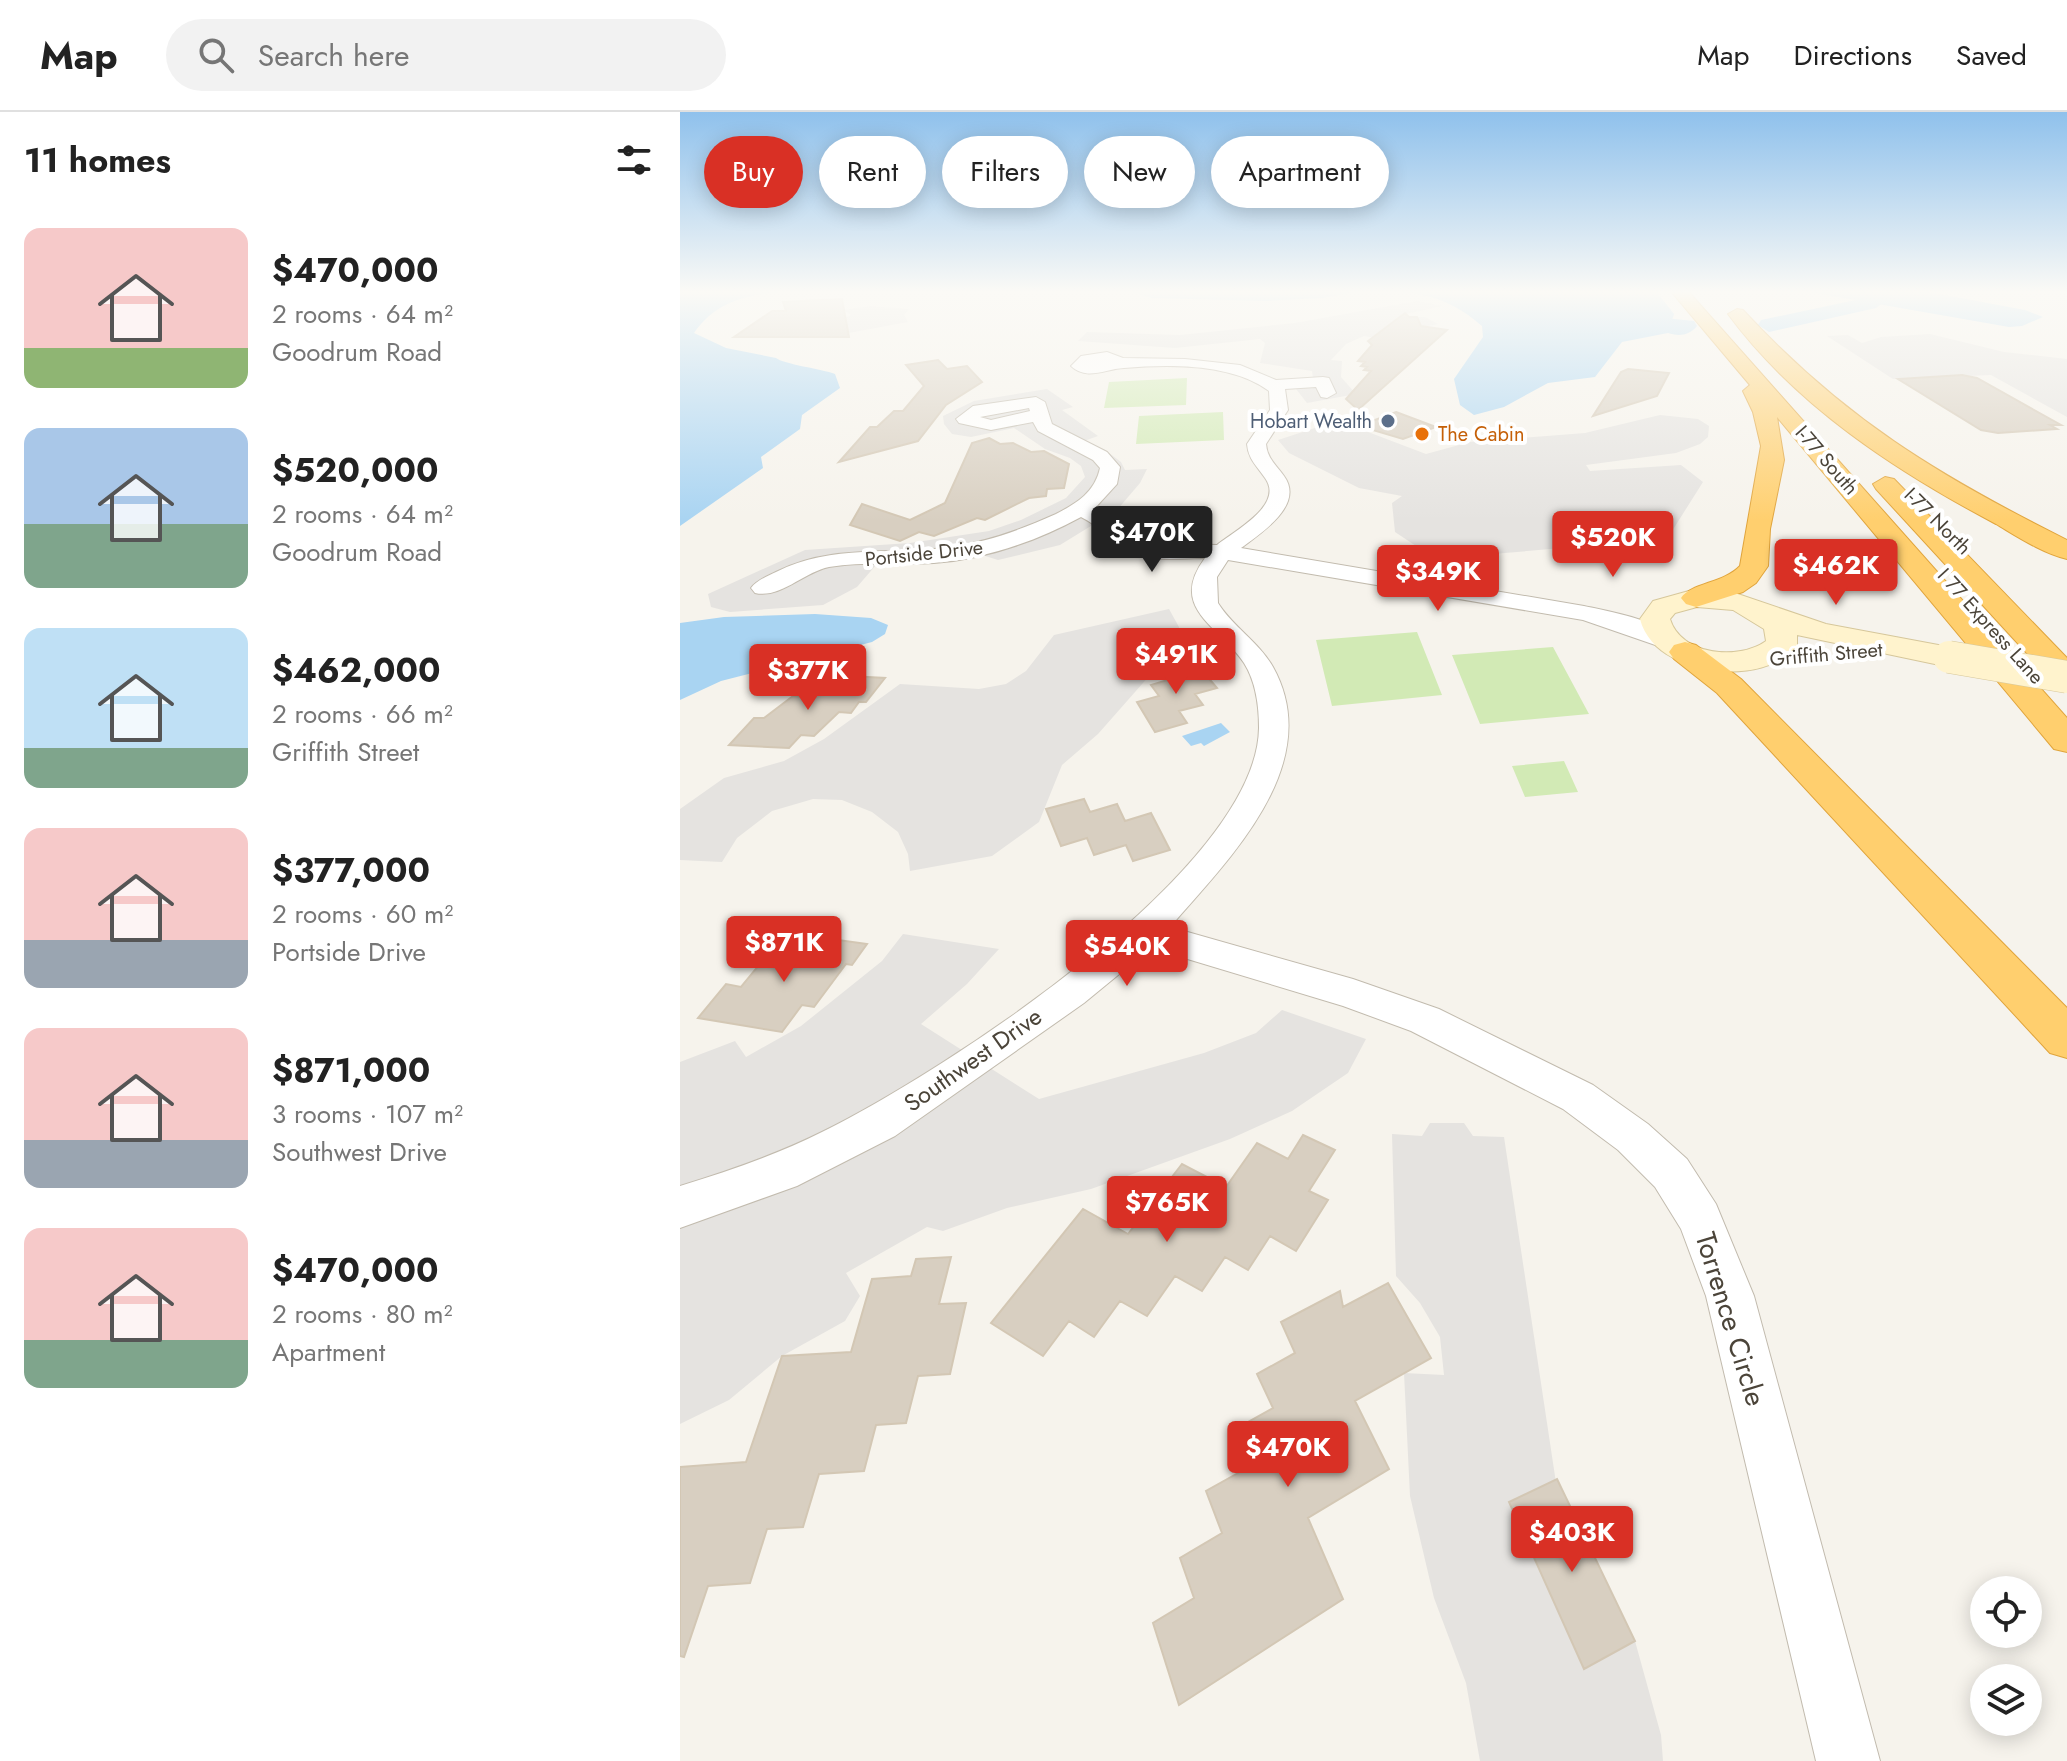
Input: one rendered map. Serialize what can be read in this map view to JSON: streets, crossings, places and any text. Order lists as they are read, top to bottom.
{
  "streets": {
    "highway": ["I-77 South", "I-77 North", "I 77 Express Lane"],
    "main road": ["Griffith Street"],
    "street": ["Portside Drive", "Southwest Drive", "Torrence Circle"]
  },
  "crossings": [
    ["I 77 Express Lane", "Griffith Street"],
    ["Southwest Drive", "Torrence Circle"]
  ],
  "places": ["Hobart Wealth", "The Cabin"],
  "page": {
    "header": "Map",
    "search": "Search here",
    "nav": ["Map", "Directions", "Saved"],
    "heading": "11 homes",
    "chip": [
      "Buy",
      "Rent",
      "Filters",
      "New",
      "Apartment"
    ],
    "list": [
      {
        "name": "$470,000",
        "note": "2 rooms · 64 m² · Goodrum Road"
      },
      {
        "name": "$520,000",
        "note": "2 rooms · 64 m² · Goodrum Road"
      },
      {
        "name": "$462,000",
        "note": "2 rooms · 66 m² · Griffith Street"
      },
      {
        "name": "$377,000",
        "note": "2 rooms · 60 m² · Portside Drive"
      },
      {
        "name": "$871,000",
        "note": "3 rooms · 107 m² · Southwest Drive"
      },
      {
        "name": "$470,000",
        "note": "2 rooms · 80 m² · Apartment"
      }
    ],
    "price": [
      "$470K",
      "$520K",
      "$462K",
      "$349K",
      "$491K",
      "$377K",
      "$871K",
      "$540K",
      "$765K",
      "$470K",
      "$403K"
    ]
  }
}
